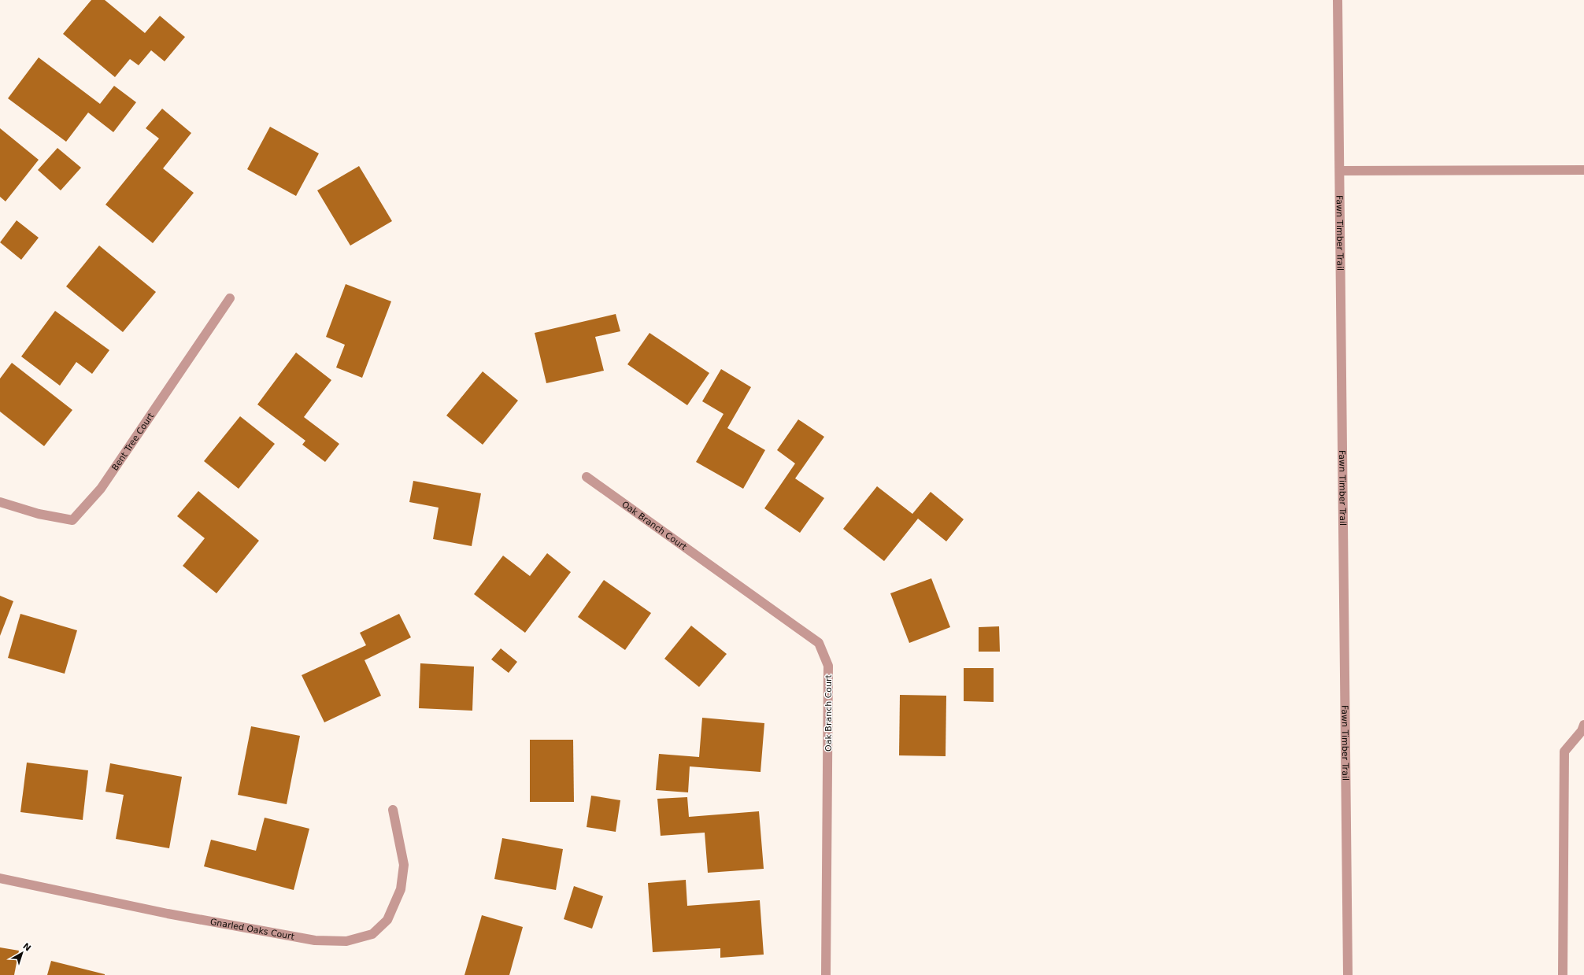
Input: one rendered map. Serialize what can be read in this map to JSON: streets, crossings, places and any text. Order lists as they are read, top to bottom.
{
  "streets": {
    "street": [
      "Fawn Timber Trail",
      "Bent Tree Court",
      "Oak Branch Court",
      "Gnarled Oaks Court"
    ]
  },
  "north": "top right"
}
